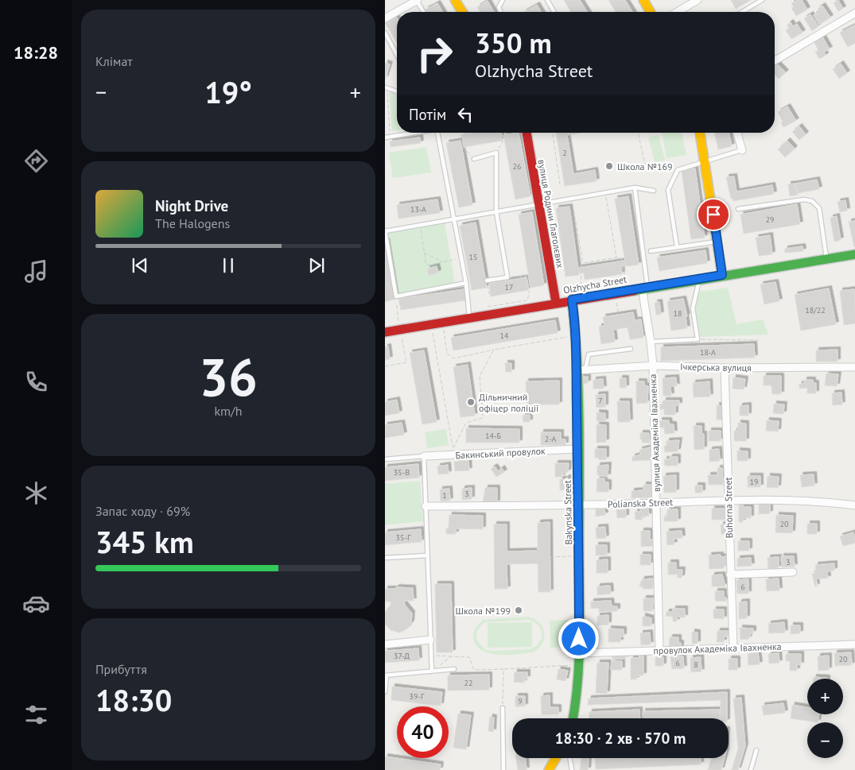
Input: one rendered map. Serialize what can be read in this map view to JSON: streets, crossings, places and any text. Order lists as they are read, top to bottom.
{
  "streets": {
    "street": [
      "вулиця Родини Глаголєвих",
      "Olzhycha Street",
      "Ічкерська вулиця",
      "вулиця Академіка Івахненка",
      "Бакинський провулок",
      "Polianska Street",
      "Buhorna Street",
      "Bakynska Street",
      "провулок Академіка Івахненка"
    ]
  },
  "crossings": [
    ["вулиця Родини Глаголєвих", "Olzhycha Street"],
    ["Olzhycha Street", "вулиця Академіка Івахненка"],
    ["Olzhycha Street", "Bakynska Street"],
    ["Ічкерська вулиця", "вулиця Академіка Івахненка"],
    ["Ічкерська вулиця", "Buhorna Street"],
    ["Ічкерська вулиця", "Bakynska Street"],
    ["вулиця Академіка Івахненка", "Polianska Street"],
    ["вулиця Академіка Івахненка", "провулок Академіка Івахненка"],
    ["Бакинський провулок", "Bakynska Street"],
    ["Polianska Street", "Buhorna Street"],
    ["Polianska Street", "Bakynska Street"],
    ["Buhorna Street", "провулок Академіка Івахненка"],
    ["Bakynska Street", "провулок Академіка Івахненка"]
  ],
  "places": ["Школа №169", "Дільничний офіцер поліції", "Школа №199"],
  "house_numbers": [
    "2",
    "26",
    "13-А",
    "29",
    "15",
    "17",
    "18/22",
    "18",
    "14",
    "18-А",
    "7",
    "14-Б",
    "2-А",
    "35-В",
    "19",
    "3",
    "1",
    "20",
    "35-Г",
    "3",
    "6",
    "37-Д",
    "20",
    "6",
    "8",
    "22",
    "39-Г",
    "9"
  ],
  "page": {
    "tabs": "18:28",
    "tile": [
      "Клімат",
      ["36", "km/h"],
      ["Запас ходу · 69%", "345 km"],
      ["Прибуття", "18:30"]
    ],
    "turn": ["350 m", "Olzhycha Street"],
    "heat": ["−", "19°", "+"],
    "then": "Потім",
    "song": ["Night Drive", "The Halogens"],
    "map_buttons": ["+", "−"],
    "limit": "40",
    "trip": "18:30 · 2 хв · 570 m"
  }
}
